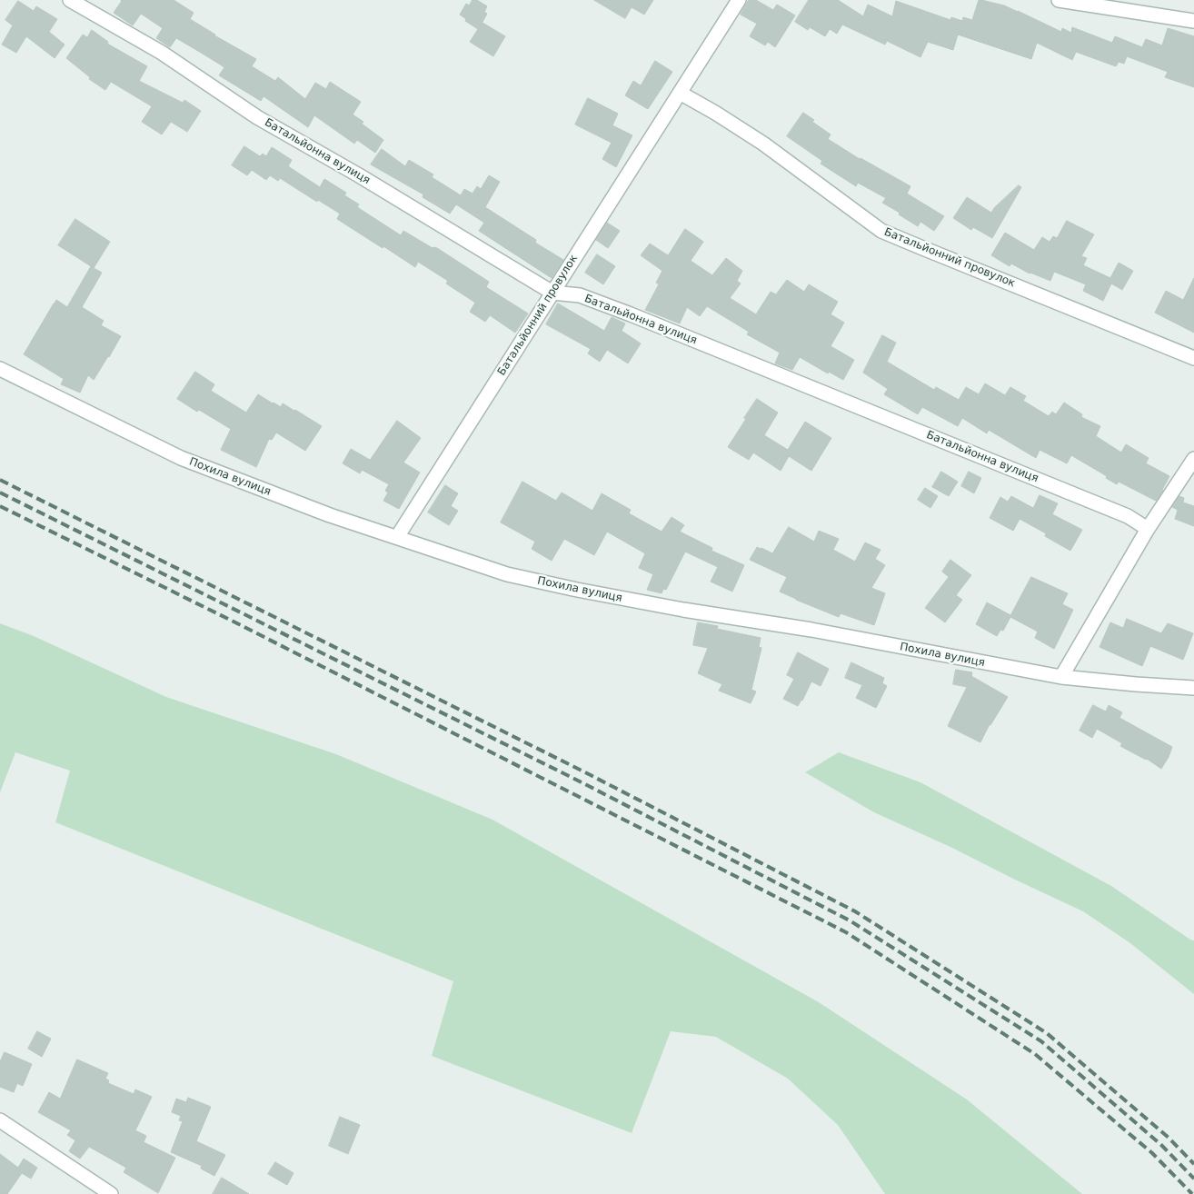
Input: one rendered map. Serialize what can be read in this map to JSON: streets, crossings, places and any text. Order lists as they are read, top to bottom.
{
  "streets": {
    "street": ["Батальйонна вулиця", "Батальйонний провулок", "Похила вулиця"]
  },
  "crossings": [
    ["Батальйонна вулиця", "Батальйонний провулок"],
    ["Батальйонний провулок", "Похила вулиця"]
  ]
}
